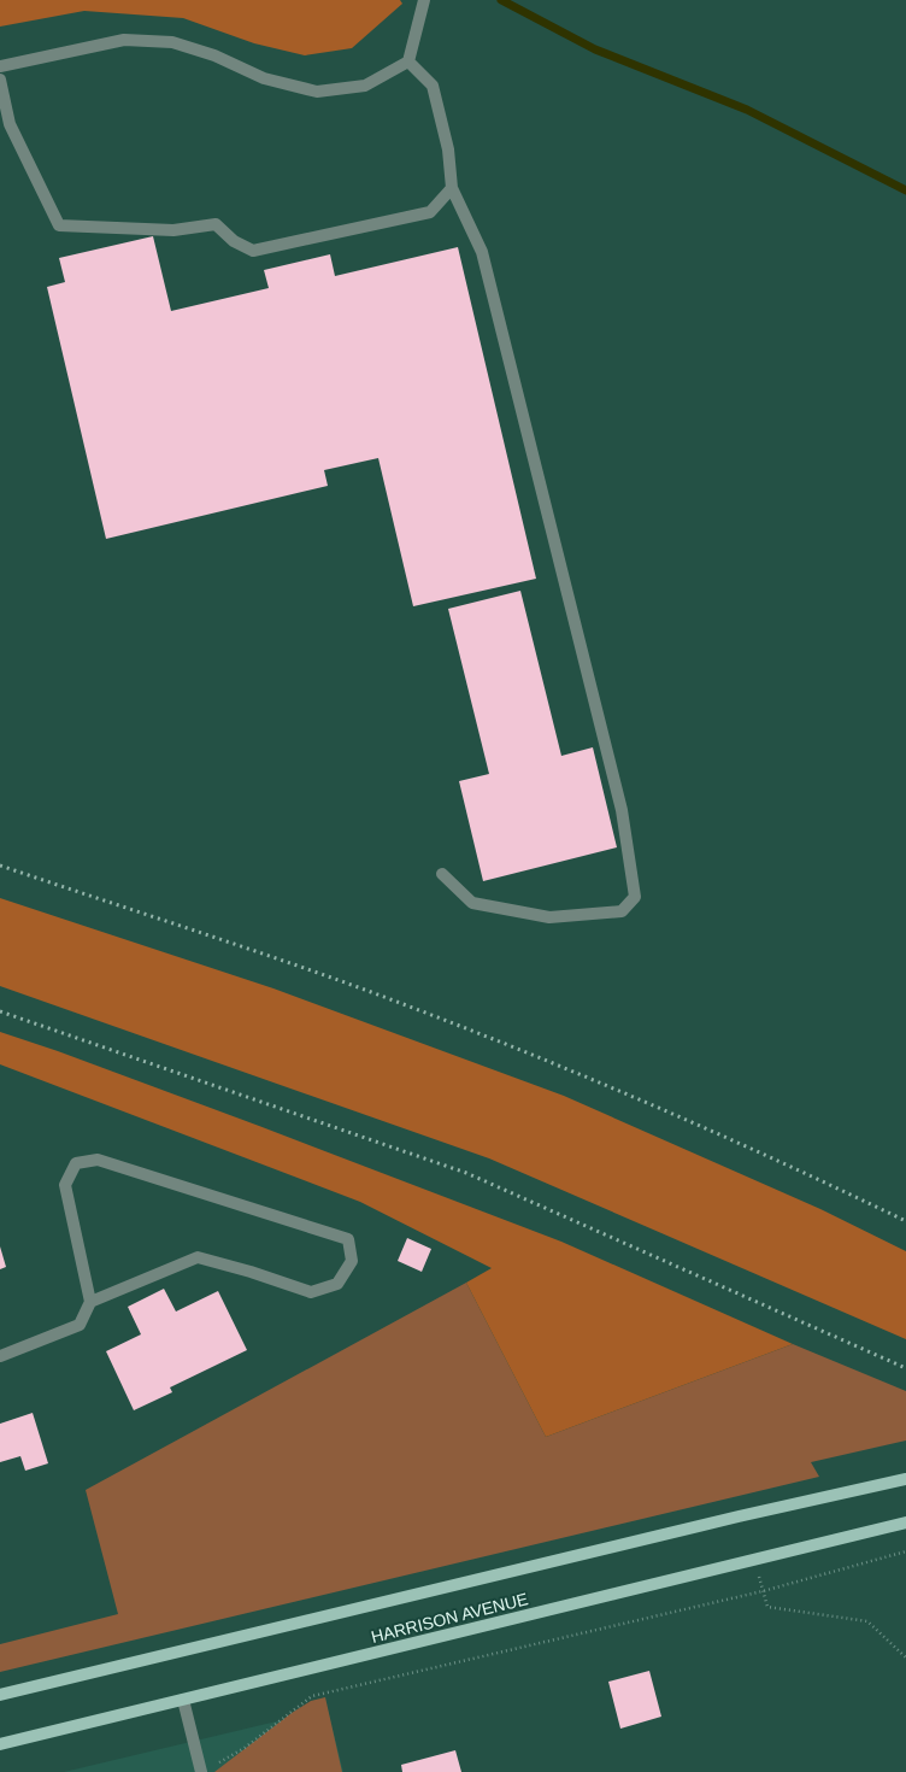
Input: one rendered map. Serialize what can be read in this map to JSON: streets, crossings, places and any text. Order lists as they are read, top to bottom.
{
  "streets": {
    "main road": ["HARRISON AVENUE"]
  }
}
